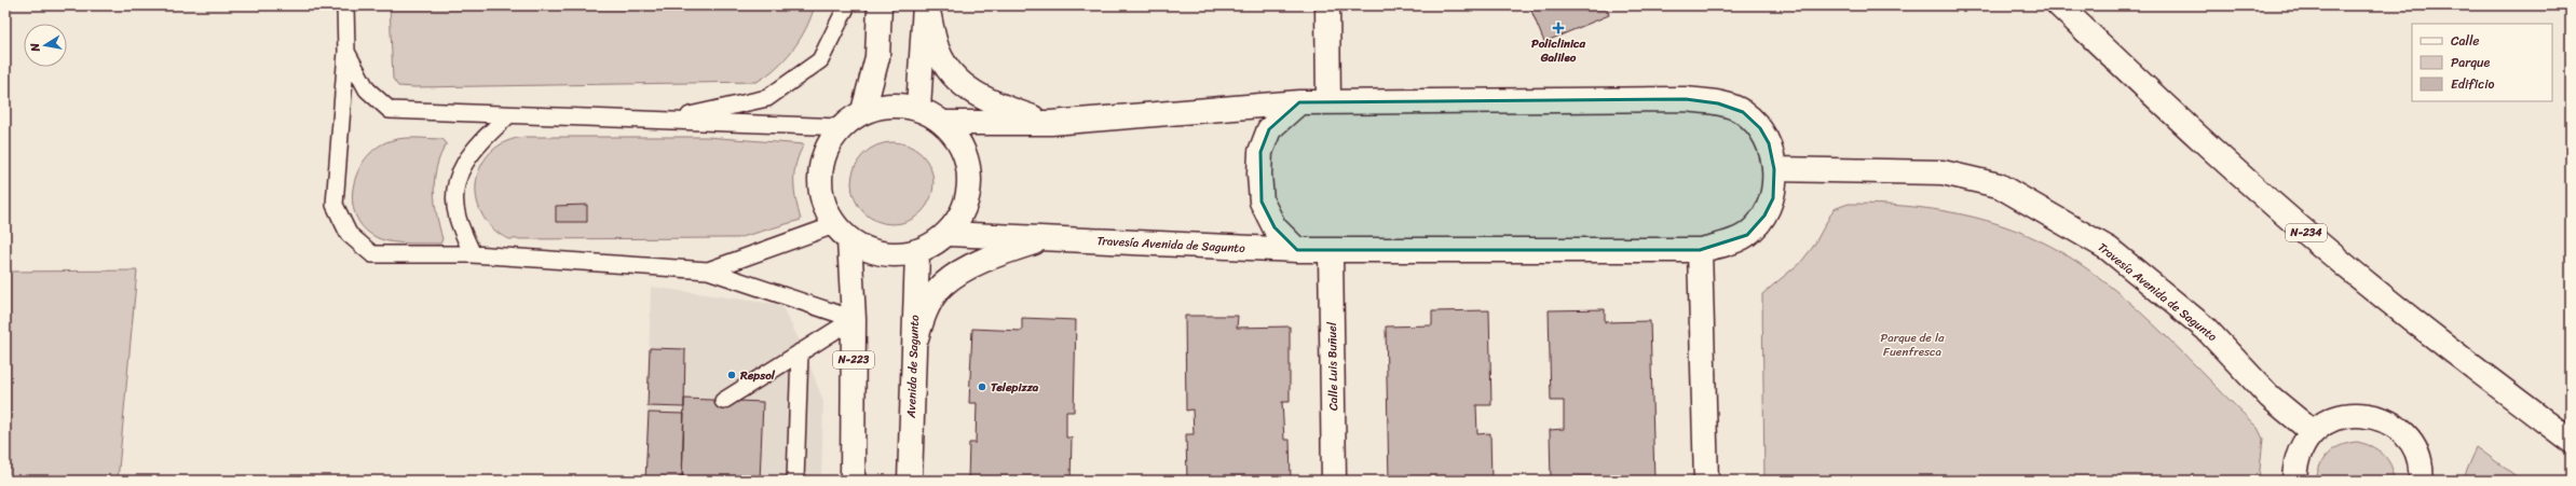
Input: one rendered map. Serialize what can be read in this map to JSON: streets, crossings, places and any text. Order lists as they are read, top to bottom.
{
  "streets": {
    "main road": [
      "N-234",
      "Travesía Avenida de Sagunto",
      "N-223",
      "Avenida de Sagunto",
      "Calle Luis Buñuel"
    ]
  },
  "crossings": [
    ["Travesía Avenida de Sagunto", "N-223"],
    ["Travesía Avenida de Sagunto", "Avenida de Sagunto"],
    ["Travesía Avenida de Sagunto", "Calle Luis Buñuel"],
    ["N-223", "Avenida de Sagunto"]
  ],
  "parks": ["Parque de la Fuenfresca"],
  "places": {
    "health": ["Policlinica Galileo"],
    "other": ["Repsol", "Telepizza"]
  },
  "legend": ["Calle", "Parque", "Edificio"],
  "north": "left"
}
